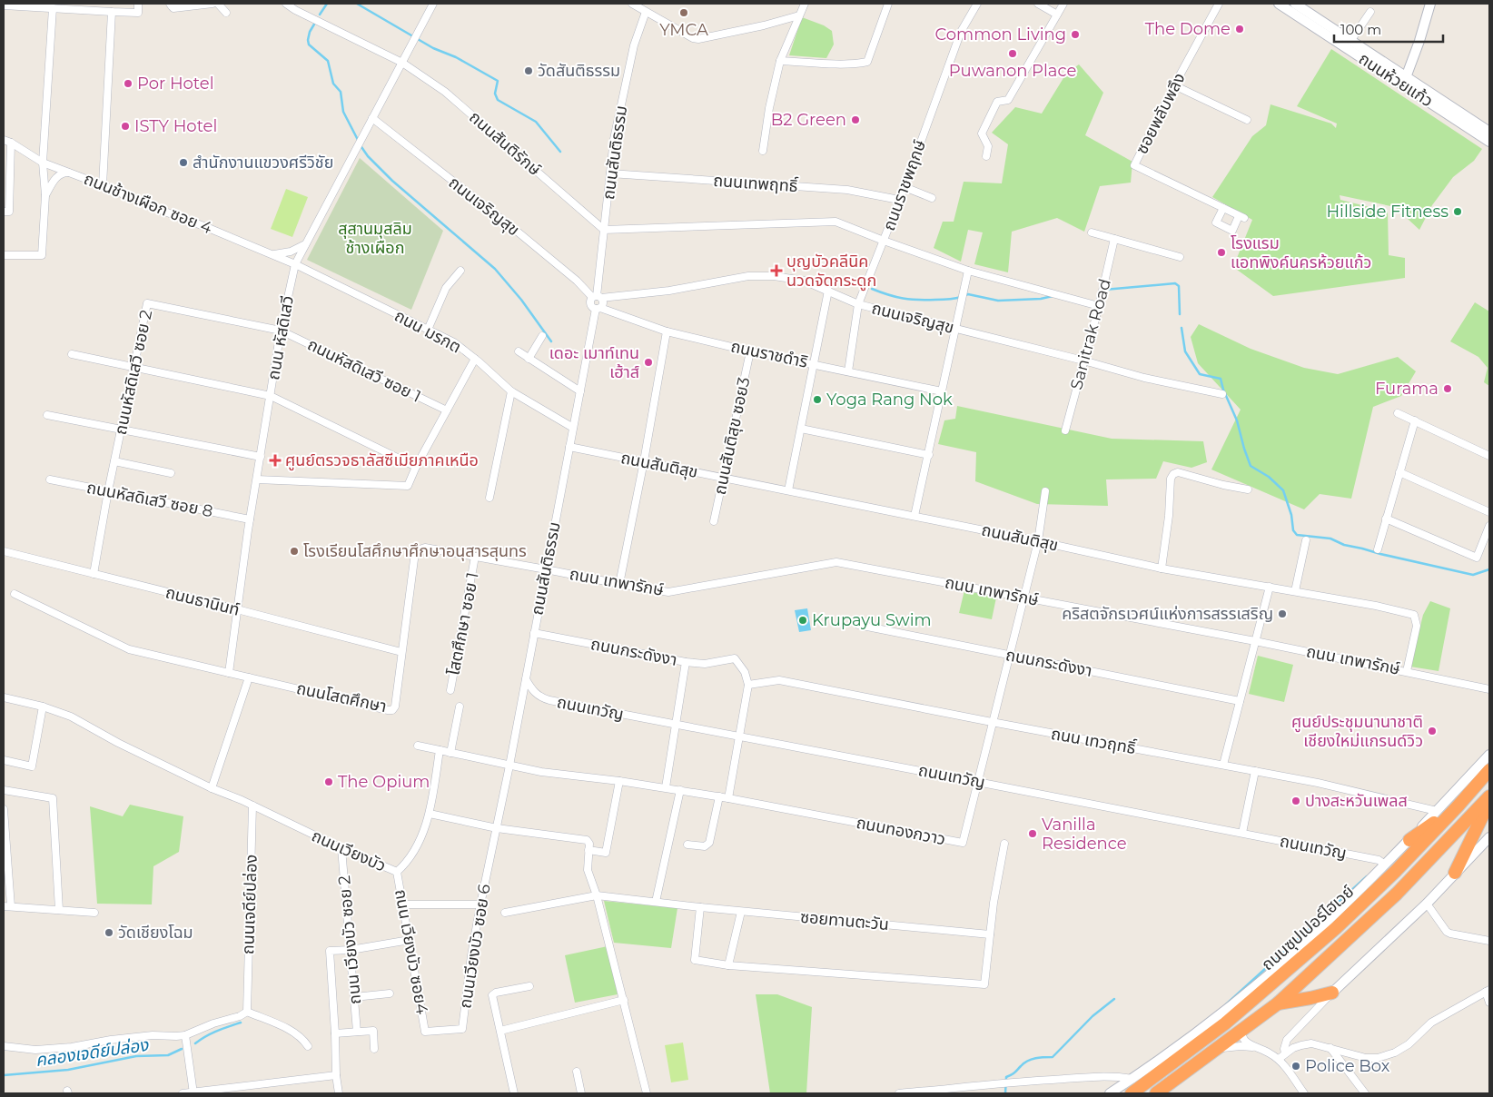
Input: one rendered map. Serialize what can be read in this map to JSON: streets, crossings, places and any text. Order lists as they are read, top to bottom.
{
  "streets": {
    "highway": ["ถนนซุปเปอร์ไฮเวย์"],
    "main road": ["ถนนห้วยแก้ว"],
    "street": [
      "ซอยพลับพลึง",
      "ถนนสันติรักษ์",
      "ถนนสันติธรรม",
      "ถนนเทพฤทธิ์",
      "ถนนราชพฤกษ์",
      "ถนนช้างเผือก ซอย 4",
      "ถนนเจริญสุข",
      "ถนน มรกต",
      "Sanitrak Road",
      "ถนน หัสดิเสวี",
      "ถนนราชดำริ",
      "ถนนหัสดิเสวี ซอย 1",
      "ถนนหัสดิเสวี ซอย 2",
      "ถนนสันติสุข ซอย3",
      "ถนนสันติสุข",
      "ถนนหัสดิเสวี ซอย 8",
      "ถนน เทพารักษ์",
      "ถนนธานินท์",
      "โสตศึกษา ซอย 1",
      "ถนนกระดังงา",
      "ถนนโสตศึกษา",
      "ถนนเทวัญ",
      "ถนน เทวฤทธิ์",
      "ถนนทองกวาว",
      "ถนนเวียงบัว",
      "ถนนเจดีย์ปล่อง",
      "ซอยทานตะวัน",
      "ถนน เวียงบัว ซอย 2",
      "ถนนเวียงบัว ซอย 6",
      "ถนน เวียงบัว ซอย4"
    ]
  },
  "crossings": [
    ["ถนนสันติรักษ์", "ถนนสันติธรรม"],
    ["ถนนสันติรักษ์", "ถนน หัสดิเสวี"],
    ["ถนนสันติธรรม", "ถนนเทพฤทธิ์"],
    ["ถนนสันติธรรม", "ถนนเจริญสุข"],
    ["ถนนสันติธรรม", "ถนน มรกต"],
    ["ถนนสันติธรรม", "ถนนราชดำริ"],
    ["ถนนสันติธรรม", "ถนนสันติสุข"],
    ["ถนนสันติธรรม", "ถนน เทพารักษ์"],
    ["ถนนสันติธรรม", "ถนนกระดังงา"],
    ["ถนนสันติธรรม", "ถนนโสตศึกษา"],
    ["ถนนสันติธรรม", "ถนนเทวัญ"],
    ["ถนนสันติธรรม", "ถนนทองกวาว"],
    ["ถนนสันติธรรม", "ถนนเวียงบัว ซอย 6"],
    ["ถนนเทพฤทธิ์", "ถนนราชพฤกษ์"],
    ["ถนนราชพฤกษ์", "ถนนเจริญสุข"],
    ["ถนนราชพฤกษ์", "ถนนราชดำริ"],
    ["ถนนช้างเผือก ซอย 4", "ถนน มรกต"],
    ["ถนนช้างเผือก ซอย 4", "ถนน หัสดิเสวี"],
    ["ถนนเจริญสุข", "Sanitrak Road"],
    ["ถนนเจริญสุข", "ถนน หัสดิเสวี"],
    ["ถนน มรกต", "ถนน หัสดิเสวี"],
    ["ถนน หัสดิเสวี", "ถนนหัสดิเสวี ซอย 1"],
    ["ถนน หัสดิเสวี", "ถนนหัสดิเสวี ซอย 2"],
    ["ถนน หัสดิเสวี", "ถนนหัสดิเสวี ซอย 8"],
    ["ถนน หัสดิเสวี", "ถนนธานินท์"],
    ["ถนน หัสดิเสวี", "ถนนโสตศึกษา"],
    ["ถนนราชดำริ", "ถนนสันติสุข ซอย3"],
    ["ถนนหัสดิเสวี ซอย 1", "ถนนหัสดิเสวี ซอย 2"],
    ["ถนนหัสดิเสวี ซอย 2", "ถนนหัสดิเสวี ซอย 8"],
    ["ถนนหัสดิเสวี ซอย 2", "ถนนธานินท์"],
    ["ถนนสันติสุข ซอย3", "ถนนสันติสุข"],
    ["ถนนสันติสุข", "ถนน เทพารักษ์"],
    ["ถนนสันติสุข", "ถนนทองกวาว"],
    ["ถนน เทพารักษ์", "ถนนโสตศึกษา"],
    ["ถนน เทพารักษ์", "ถนนทองกวาว"],
    ["ถนนธานินท์", "ถนนโสตศึกษา"],
    ["โสตศึกษา ซอย 1", "ถนนโสตศึกษา"],
    ["ถนนกระดังงา", "ถนน เทวฤทธิ์"],
    ["ถนนกระดังงา", "ถนนทองกวาว"],
    ["ถนนเทวัญ", "ถนนทองกวาว"],
    ["ถนน เทวฤทธิ์", "ถนนทองกวาว"],
    ["ถนนทองกวาว", "ถนนเวียงบัว"],
    ["ถนนเวียงบัว", "ถนนเจดีย์ปล่อง"],
    ["ถนนเวียงบัว", "ถนน เวียงบัว ซอย 2"],
    ["ถนนเวียงบัว", "ถนน เวียงบัว ซอย4"],
    ["ถนนเวียงบัว ซอย 6", "ถนน เวียงบัว ซอย4"]
  ],
  "water": ["คลองเจดีย์ปล่อง"],
  "parks": ["สุสานมุสลิม ช้างเผือก"],
  "places": {
    "other": [
      "YMCA",
      "The Dome",
      "Common Living",
      "Puwanon Place",
      "วัดสันติธรรม",
      "Por Hotel",
      "B2 Green",
      "ISTY Hotel",
      "สำนักงานแขวงศรีวิชัย",
      "Hillside Fitness",
      "โรงแรม แอทพิงค์นครห้วยแก้ว",
      "เดอะ เมาท์เทน เฮ้าส์",
      "Furama",
      "Yoga Rang Nok",
      "โรงเรียนโสศึกษาศึกษาอนุสารสุนทร",
      "คริสตจักรเวศน์แห่งการสรรเสริญ",
      "Krupayu Swim",
      "ศูนย์ประชุมนานาชาติ เชียงใหม่แกรนด์วิว",
      "The Opium",
      "ปางสะหวันเพลส",
      "Vanilla Residence",
      "วัดเชียงโฉม",
      "Police Box"
    ],
    "health": ["บุญบัวคลีนิค นวดจัดกระดูก", "ศูนย์ตรวจธาลัสซีเมียภาคเหนือ"]
  },
  "scale_bar": "100 m"
}
